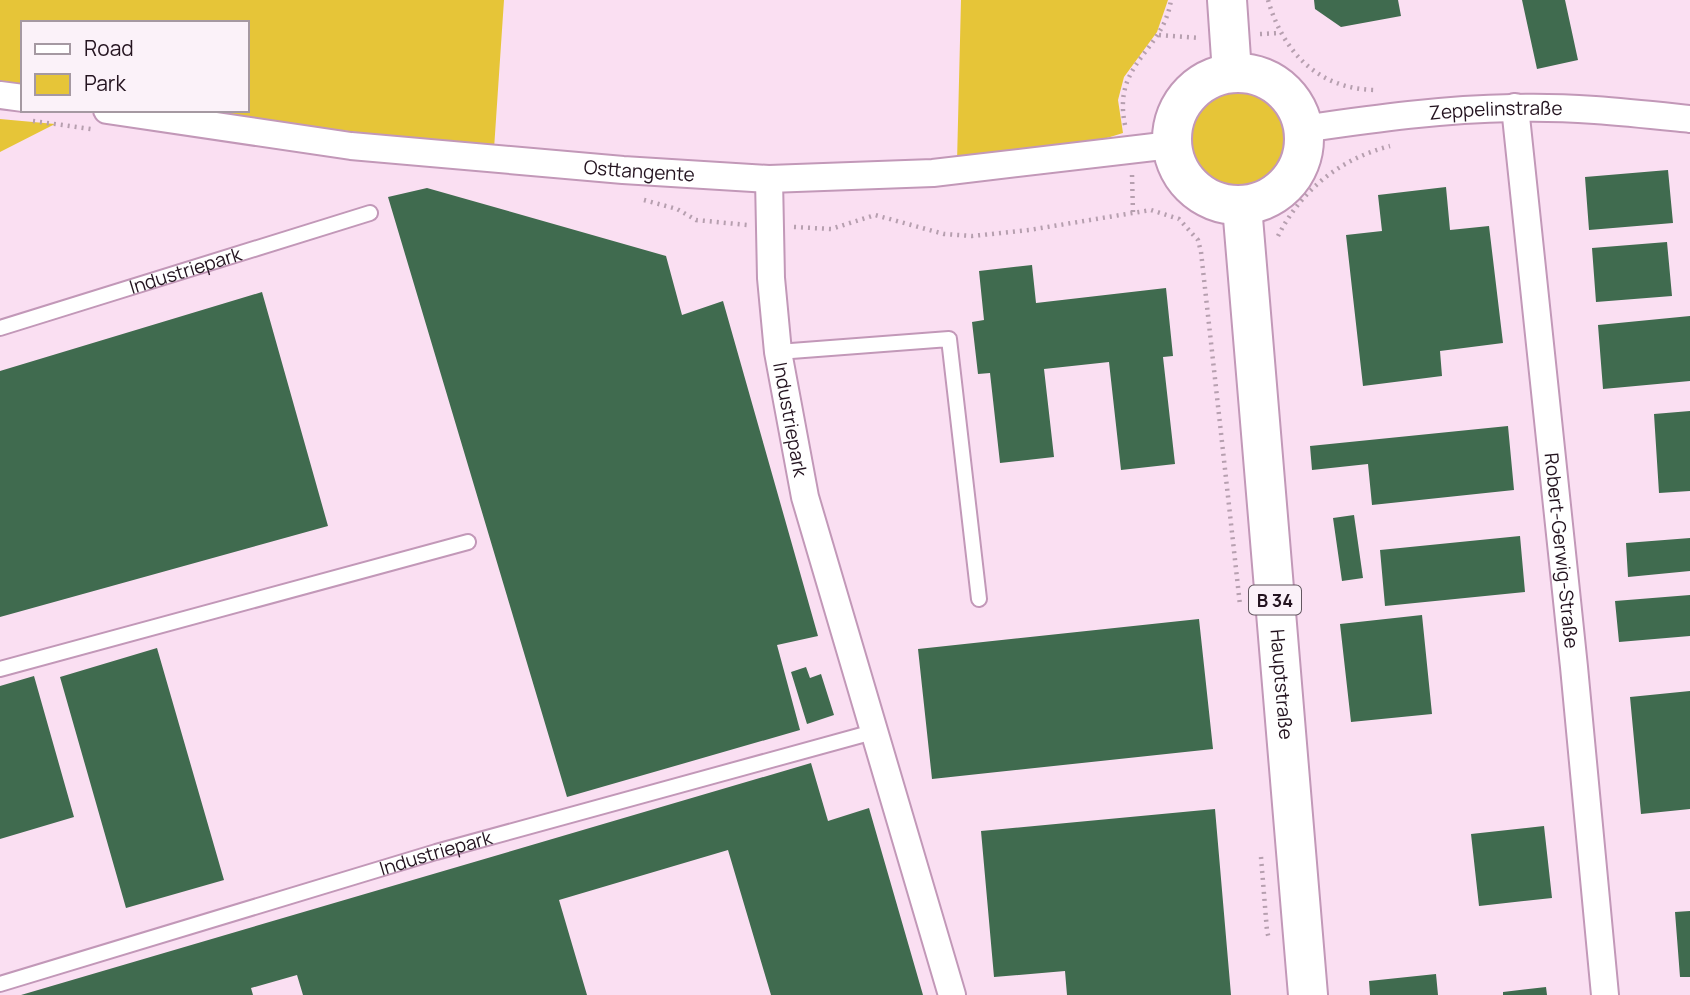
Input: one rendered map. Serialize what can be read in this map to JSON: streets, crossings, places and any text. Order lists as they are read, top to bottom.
{
  "streets": {
    "main road": ["B 34", "Hauptstraße"],
    "street": [
      "Zeppelinstraße",
      "Osttangente",
      "Industriepark",
      "Robert-Gerwig-Straße"
    ]
  },
  "crossings": [
    ["Zeppelinstraße", "Osttangente"],
    ["Zeppelinstraße", "Robert-Gerwig-Straße"],
    ["Zeppelinstraße", "Hauptstraße"],
    ["Osttangente", "Industriepark"],
    ["Osttangente", "Hauptstraße"]
  ],
  "legend": ["Road", "Park"]
}
